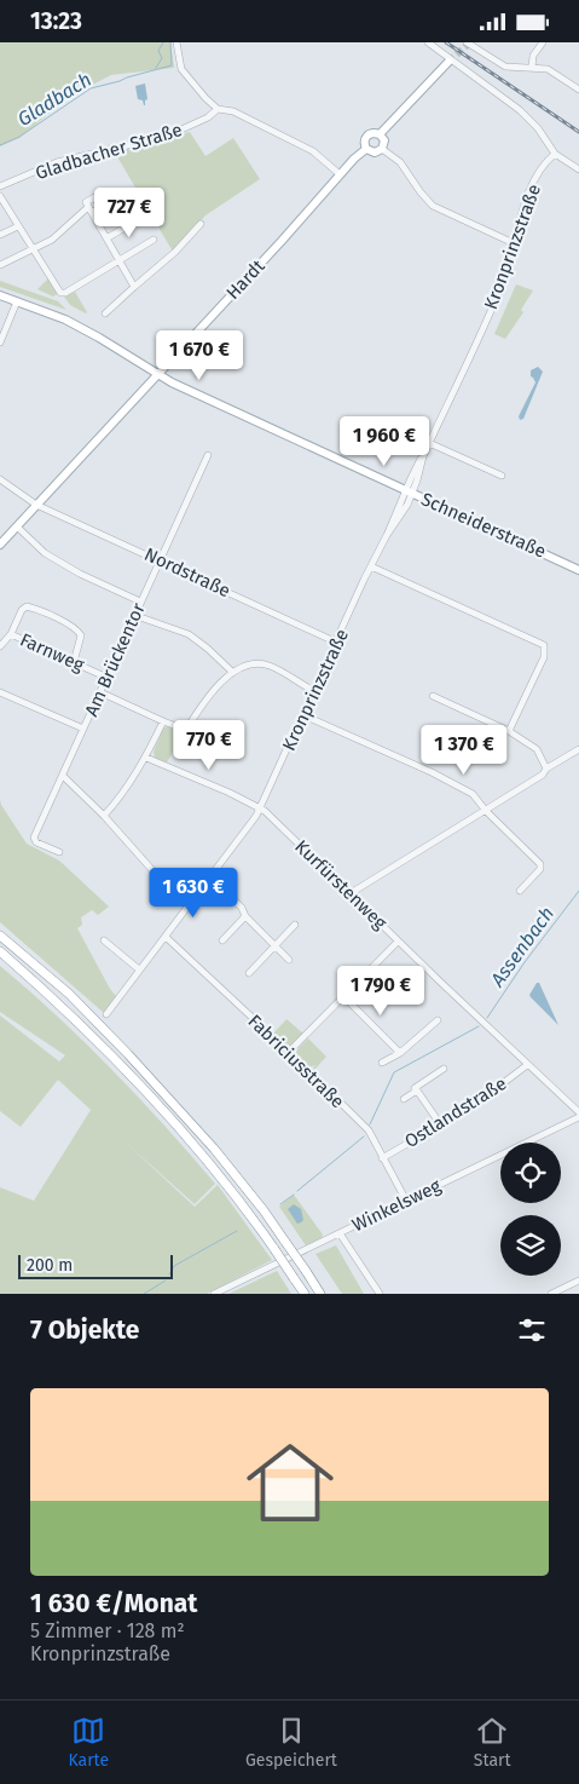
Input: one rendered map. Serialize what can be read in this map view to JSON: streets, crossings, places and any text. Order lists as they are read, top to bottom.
{
  "streets": {
    "main road": ["Hardt", "Schneiderstraße"],
    "street": [
      "Gladbacher Straße",
      "Kronprinzstraße",
      "Nordstraße",
      "Farnweg",
      "Am Brückentor",
      "Kurfürstenweg",
      "Fabriciusstraße",
      "Ostlandstraße",
      "Winkelsweg"
    ]
  },
  "crossings": [
    ["Kronprinzstraße", "Schneiderstraße"],
    ["Kronprinzstraße", "Nordstraße"],
    ["Kronprinzstraße", "Kurfürstenweg"],
    ["Kronprinzstraße", "Fabriciusstraße"],
    ["Hardt", "Schneiderstraße"],
    ["Hardt", "Nordstraße"],
    ["Nordstraße", "Am Brückentor"],
    ["Farnweg", "Am Brückentor"],
    ["Kurfürstenweg", "Ostlandstraße"],
    ["Fabriciusstraße", "Ostlandstraße"],
    ["Fabriciusstraße", "Winkelsweg"]
  ],
  "water": ["Gladbach", "Assenbach"],
  "scale_bar": "200 m",
  "page": {
    "status": "13:23",
    "price": [
      "727 €",
      "1 670 €",
      "1 960 €",
      "770 €",
      "1 370 €",
      "1 630 €",
      "1 790 €"
    ],
    "scale": "200 m",
    "heading": "7 Objekte",
    "list": [
      {
        "name": "1 630 €/Monat",
        "note": "5 Zimmer · 128 m² · Kronprinzstraße"
      }
    ],
    "tabs": ["Karte", "Gespeichert", "Start"]
  }
}
